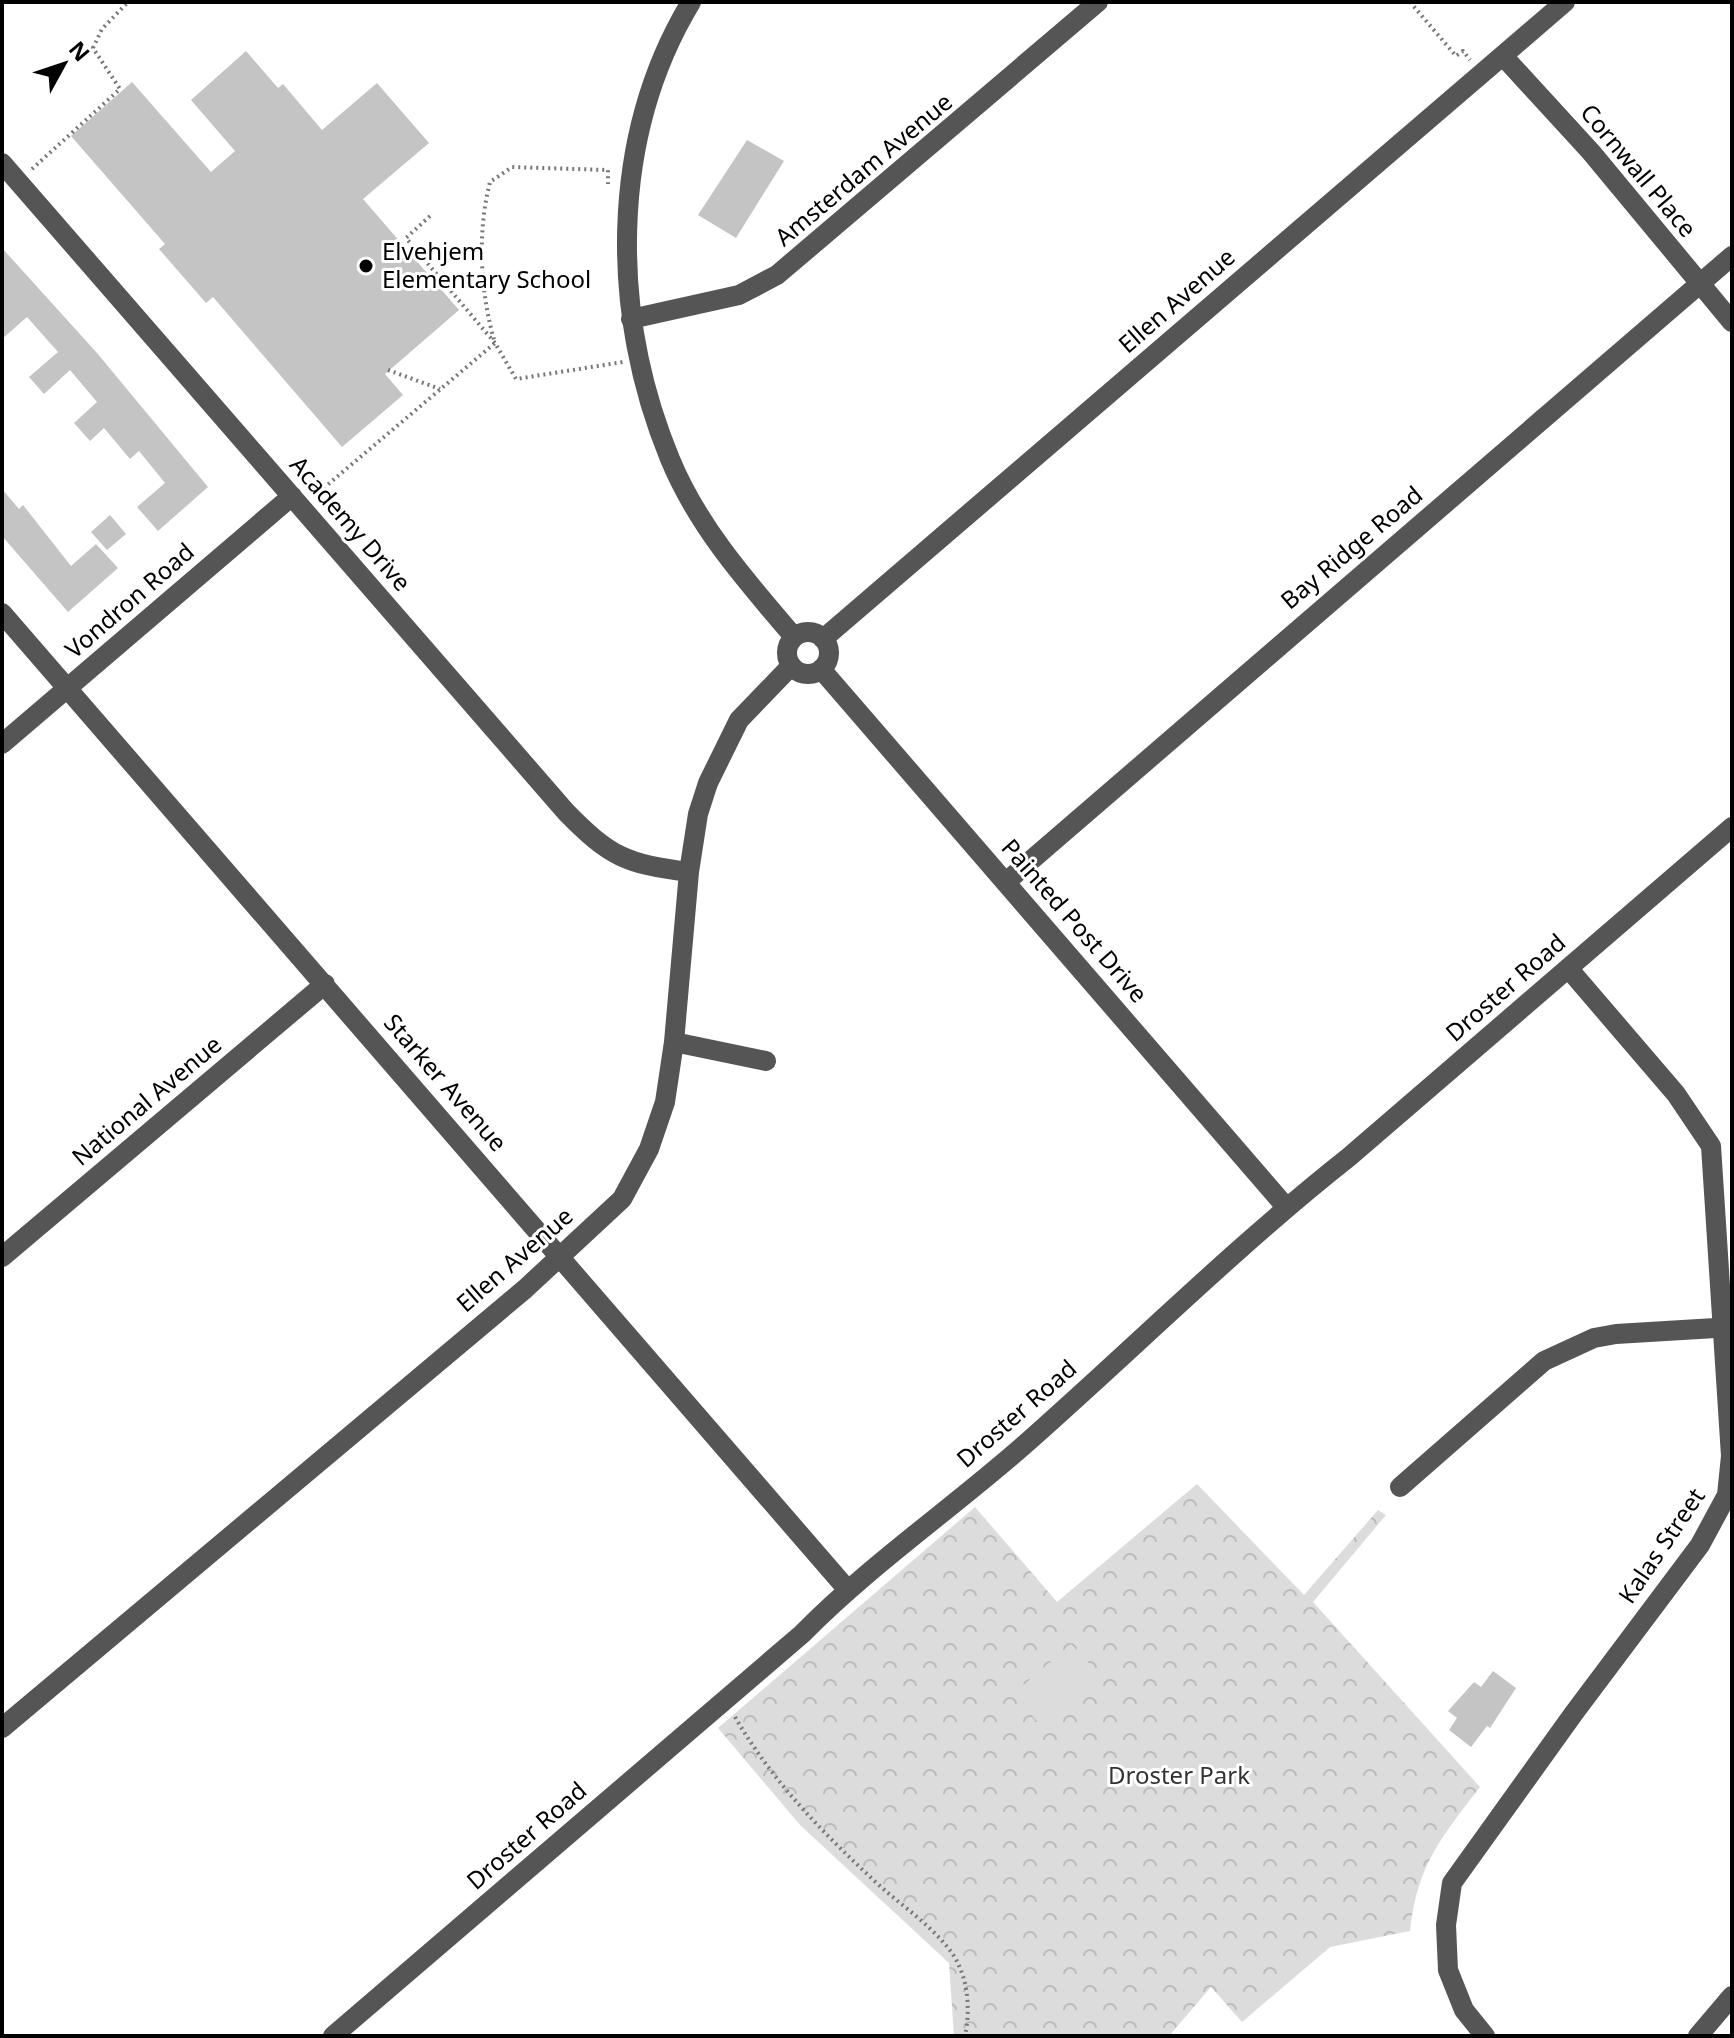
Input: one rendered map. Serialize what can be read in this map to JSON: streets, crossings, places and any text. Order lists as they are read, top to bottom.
{
  "streets": {
    "street": [
      "Amsterdam Avenue",
      "Cornwall Place",
      "Ellen Avenue",
      "Academy Drive",
      "Bay Ridge Road",
      "Vondron Road",
      "Painted Post Drive",
      "Droster Road",
      "Starker Avenue",
      "National Avenue",
      "Kalas Street"
    ]
  },
  "crossings": [
    ["Cornwall Place", "Ellen Avenue"],
    ["Cornwall Place", "Bay Ridge Road"],
    ["Ellen Avenue", "Academy Drive"],
    ["Ellen Avenue", "Painted Post Drive"],
    ["Ellen Avenue", "Starker Avenue"],
    ["Academy Drive", "Vondron Road"],
    ["Bay Ridge Road", "Painted Post Drive"],
    ["Vondron Road", "Starker Avenue"],
    ["Painted Post Drive", "Droster Road"],
    ["Droster Road", "Starker Avenue"],
    ["Droster Road", "Kalas Street"],
    ["Starker Avenue", "National Avenue"]
  ],
  "parks": ["Droster Park"],
  "places": ["Elvehjem Elementary School"],
  "north": "top right"
}
